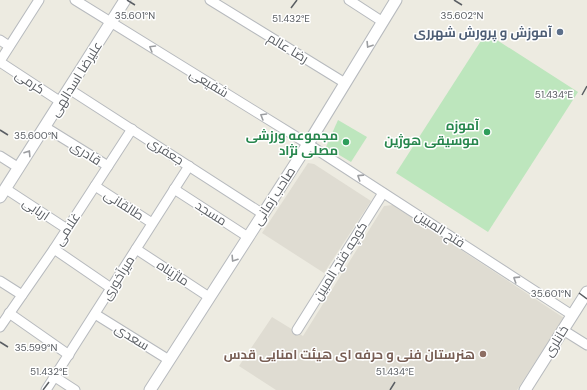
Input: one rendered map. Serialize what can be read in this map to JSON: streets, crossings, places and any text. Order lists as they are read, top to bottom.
{
  "streets": {
    "street": [
      "رضا عالم",
      "علیرضا اسدالهی",
      "کرمی",
      "شفیعی",
      "جعفری",
      "قادری",
      "صاحب زمانی",
      "طالقانی",
      "اربابی",
      "مسجد",
      "غلامی",
      "فتح المبین",
      "کوچه فتح المبین",
      "ماژپناه",
      "میرآخوری",
      "سعدی",
      "خانلری"
    ]
  },
  "crossings": [
    ["رضا عالم", "صاحب زمانی"],
    ["علیرضا اسدالهی", "کرمی"],
    ["علیرضا اسدالهی", "شفیعی"],
    ["علیرضا اسدالهی", "جعفری"],
    ["علیرضا اسدالهی", "قادری"],
    ["علیرضا اسدالهی", "اربابی"],
    ["شفیعی", "صاحب زمانی"],
    ["شفیعی", "فتح المبین"],
    ["جعفری", "صاحب زمانی"],
    ["جعفری", "غلامی"],
    ["جعفری", "میرآخوری"],
    ["قادری", "غلامی"],
    ["صاحب زمانی", "مسجد"],
    ["صاحب زمانی", "فتح المبین"],
    ["صاحب زمانی", "ماژپناه"],
    ["صاحب زمانی", "سعدی"],
    ["طالقانی", "غلامی"],
    ["طالقانی", "میرآخوری"],
    ["اربابی", "غلامی"],
    ["مسجد", "میرآخوری"],
    ["فتح المبین", "کوچه فتح المبین"],
    ["فتح المبین", "خانلری"],
    ["ماژپناه", "میرآخوری"],
    ["میرآخوری", "سعدی"]
  ],
  "one_way": ["شفیعی", "فتح المبین"],
  "places": [
    "آموزش و پرورش شهرری",
    "آموزه موسیقی هوژین",
    "مجموعه ورزشی مصلی نژاد",
    "هنرستان فنی و حرفه ای هیئت امنایی قدس"
  ],
  "coordinates": [
    "35.601°N",
    "35.602°N",
    "51.432°E",
    "51.434°E",
    "35.600°N",
    "35.599°N"
  ]
}
